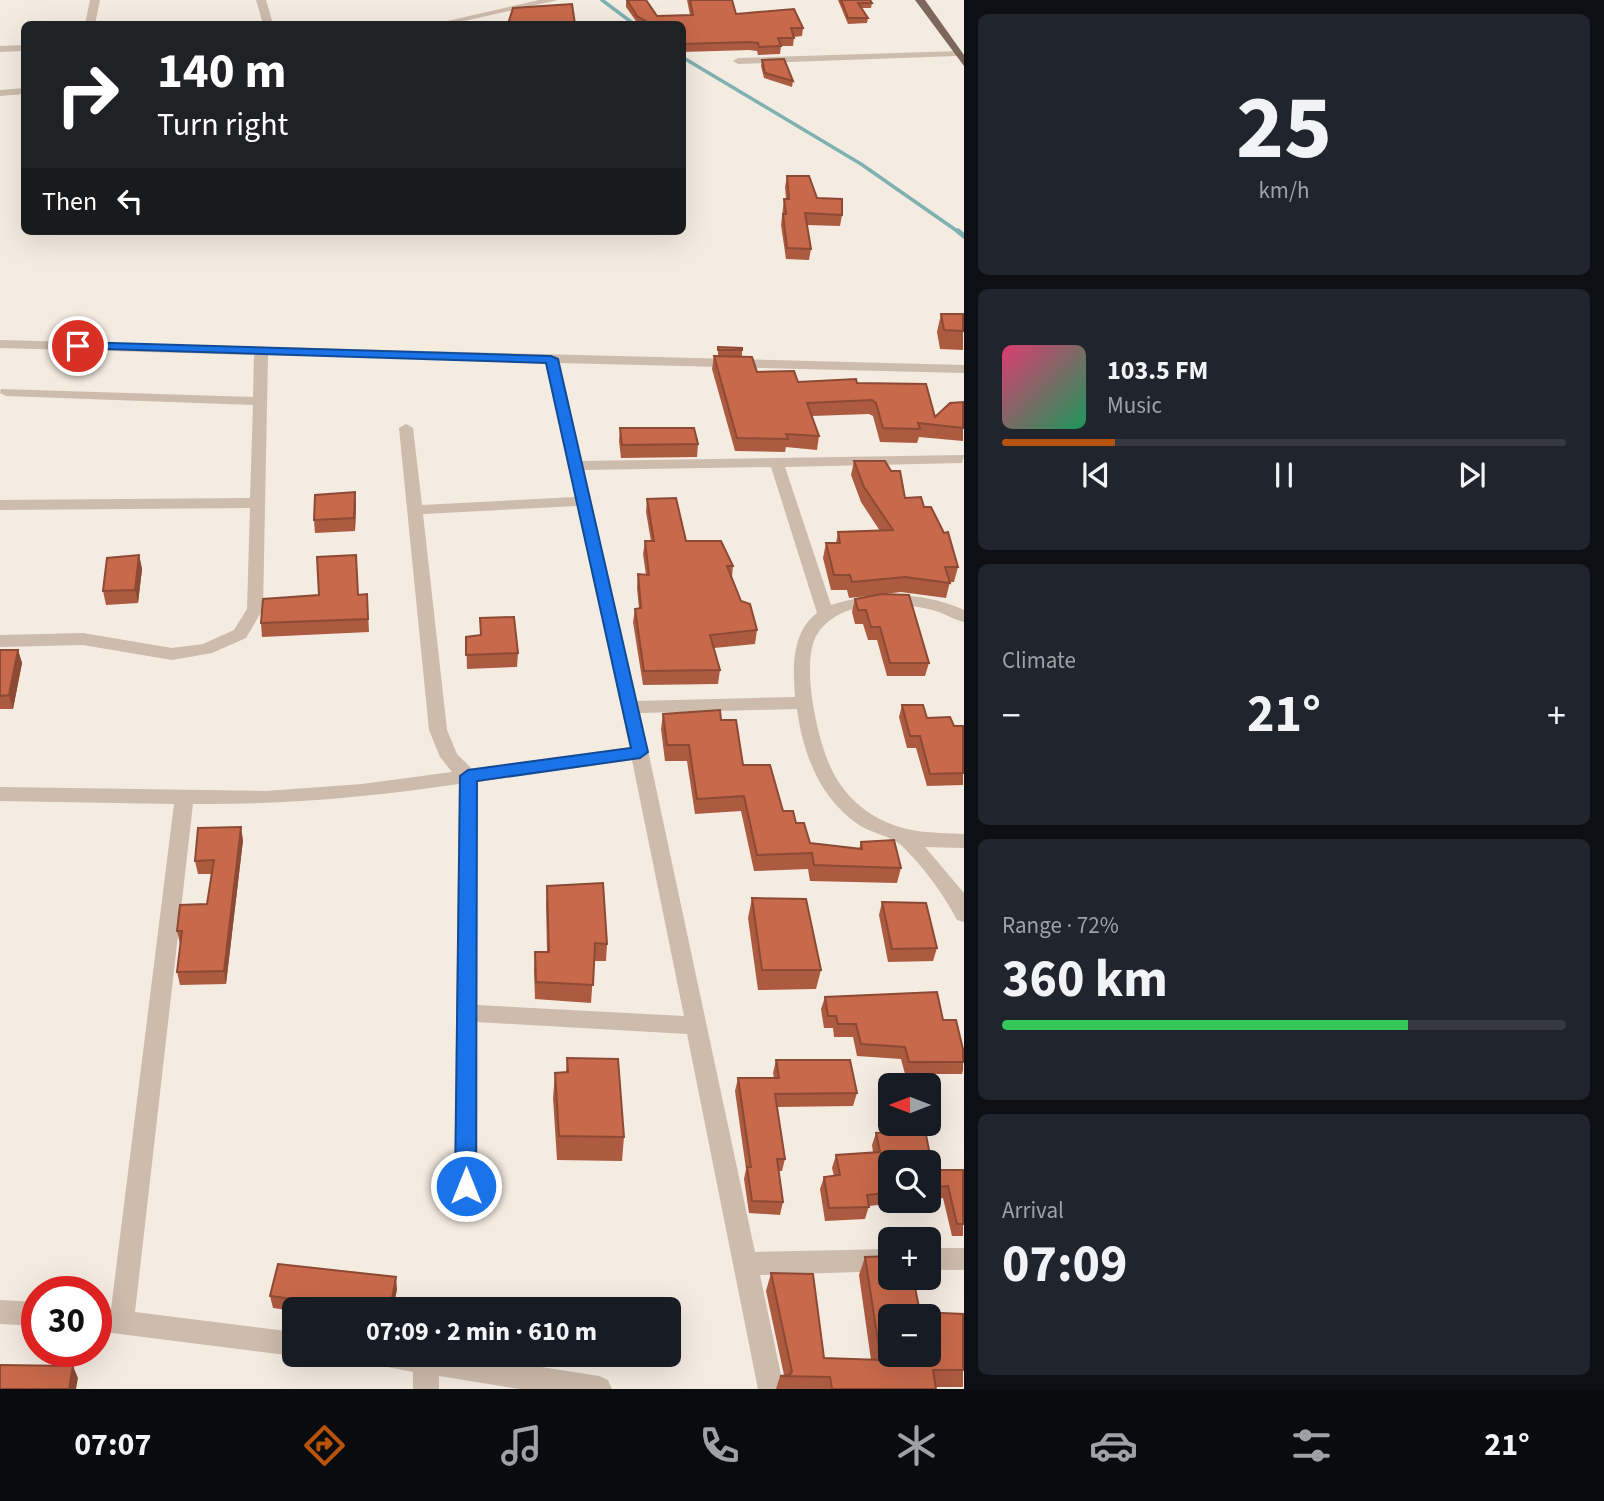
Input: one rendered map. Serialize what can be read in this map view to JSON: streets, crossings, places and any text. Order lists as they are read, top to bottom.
{
  "north": "left",
  "page": {
    "tile": [
      ["25", "km/h"],
      "Climate",
      ["Range · 72%", "360 km"],
      ["Arrival", "07:09"]
    ],
    "turn": ["140 m", "Turn right"],
    "then": "Then",
    "song": ["103.5 FM", "Music"],
    "heat": ["−", "21°", "+"],
    "map_buttons": ["+", "−"],
    "limit": "30",
    "trip": "07:09 · 2 min · 610 m",
    "tabs": ["07:07", "21°"]
  }
}
